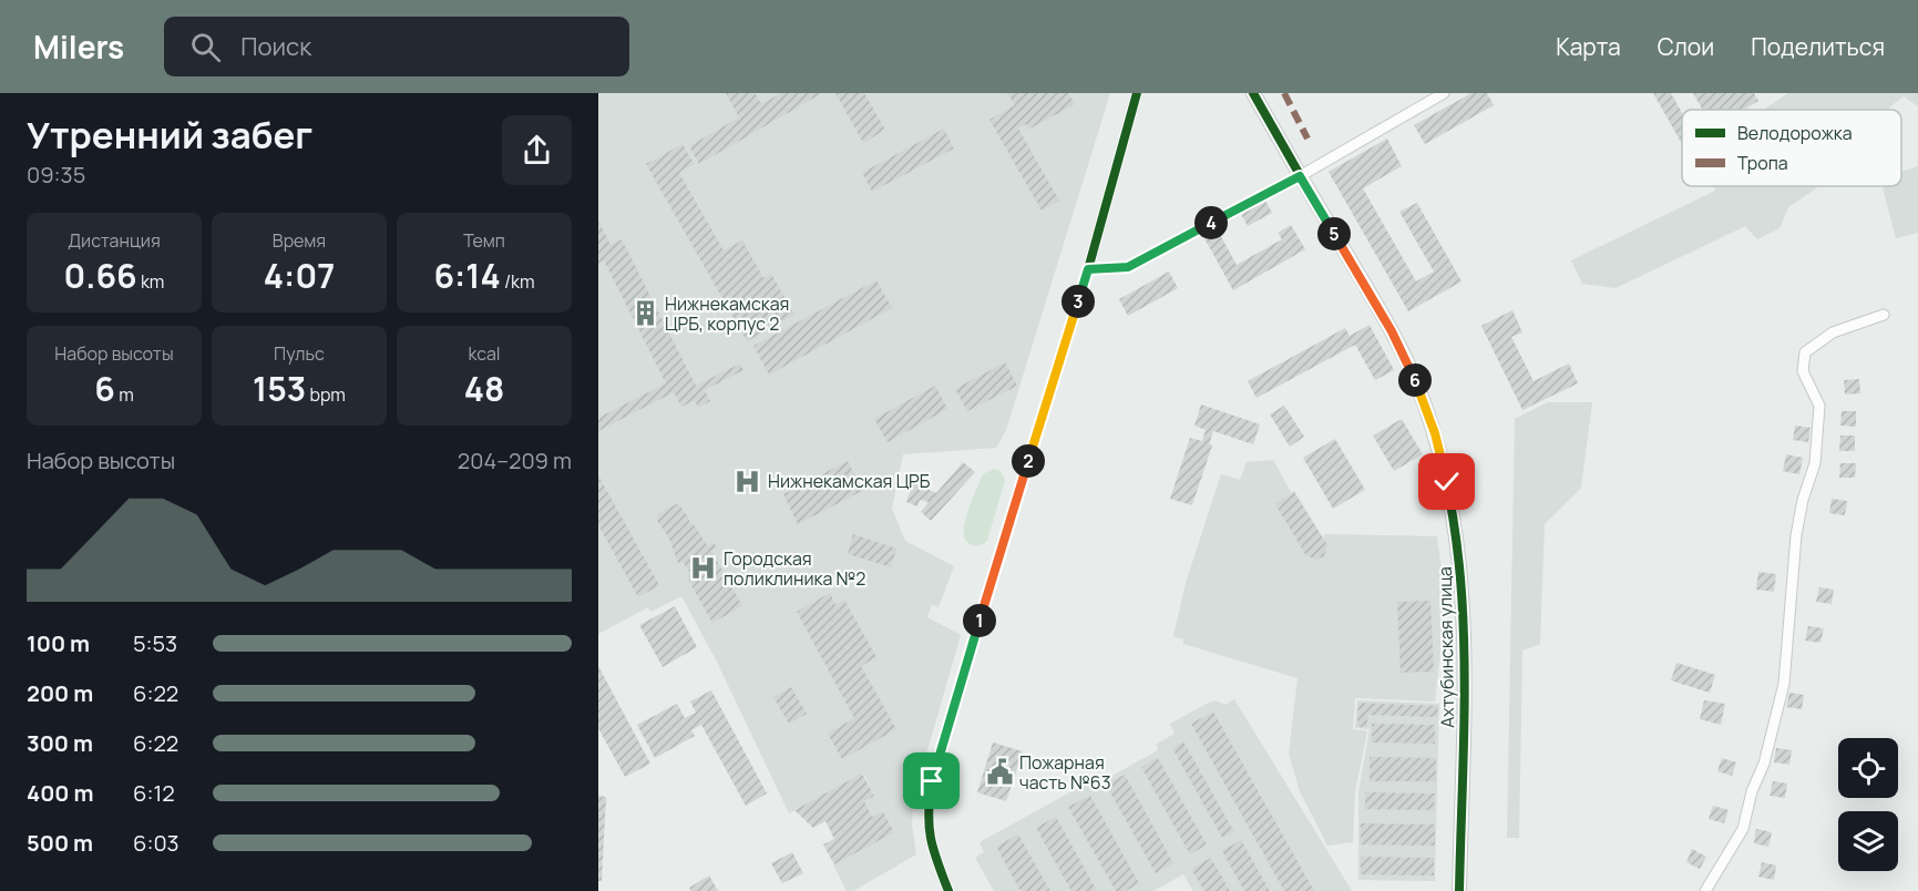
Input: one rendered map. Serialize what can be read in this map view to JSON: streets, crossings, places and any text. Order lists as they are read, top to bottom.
{
  "streets": {
    "street": ["Ахтубинская улица"]
  },
  "places": {
    "building": ["Нижнекамская ЦРБ, корпус 2"],
    "hospital": ["Нижнекамская ЦРБ", "Городская поликлиника №2"],
    "public building": ["Пожарная часть №63"]
  },
  "legend": ["Велодорожка", "Тропа"],
  "page": {
    "header": "Milers",
    "search": "Поиск",
    "nav": ["Карта", "Слои", "Поделиться"],
    "heading": ["Утренний забег", "09:35"],
    "stats": [
      ["Дистанция", "0.66 km"],
      ["Время", "4:07"],
      ["Темп", "6:14 /km"],
      ["Набор высоты", "6 m"],
      ["Пульс", "153 bpm"],
      ["kcal", "48"]
    ],
    "pins": [
      "4",
      "5",
      "3",
      "6",
      "2",
      "1"
    ],
    "chart": ["Набор высоты", "204–209 m"],
    "list": [
      {
        "name": "100 m",
        "note": "5:53"
      },
      {
        "name": "200 m",
        "note": "6:22"
      },
      {
        "name": "300 m",
        "note": "6:22"
      },
      {
        "name": "400 m",
        "note": "6:12"
      },
      {
        "name": "500 m",
        "note": "6:03"
      }
    ]
  }
}
